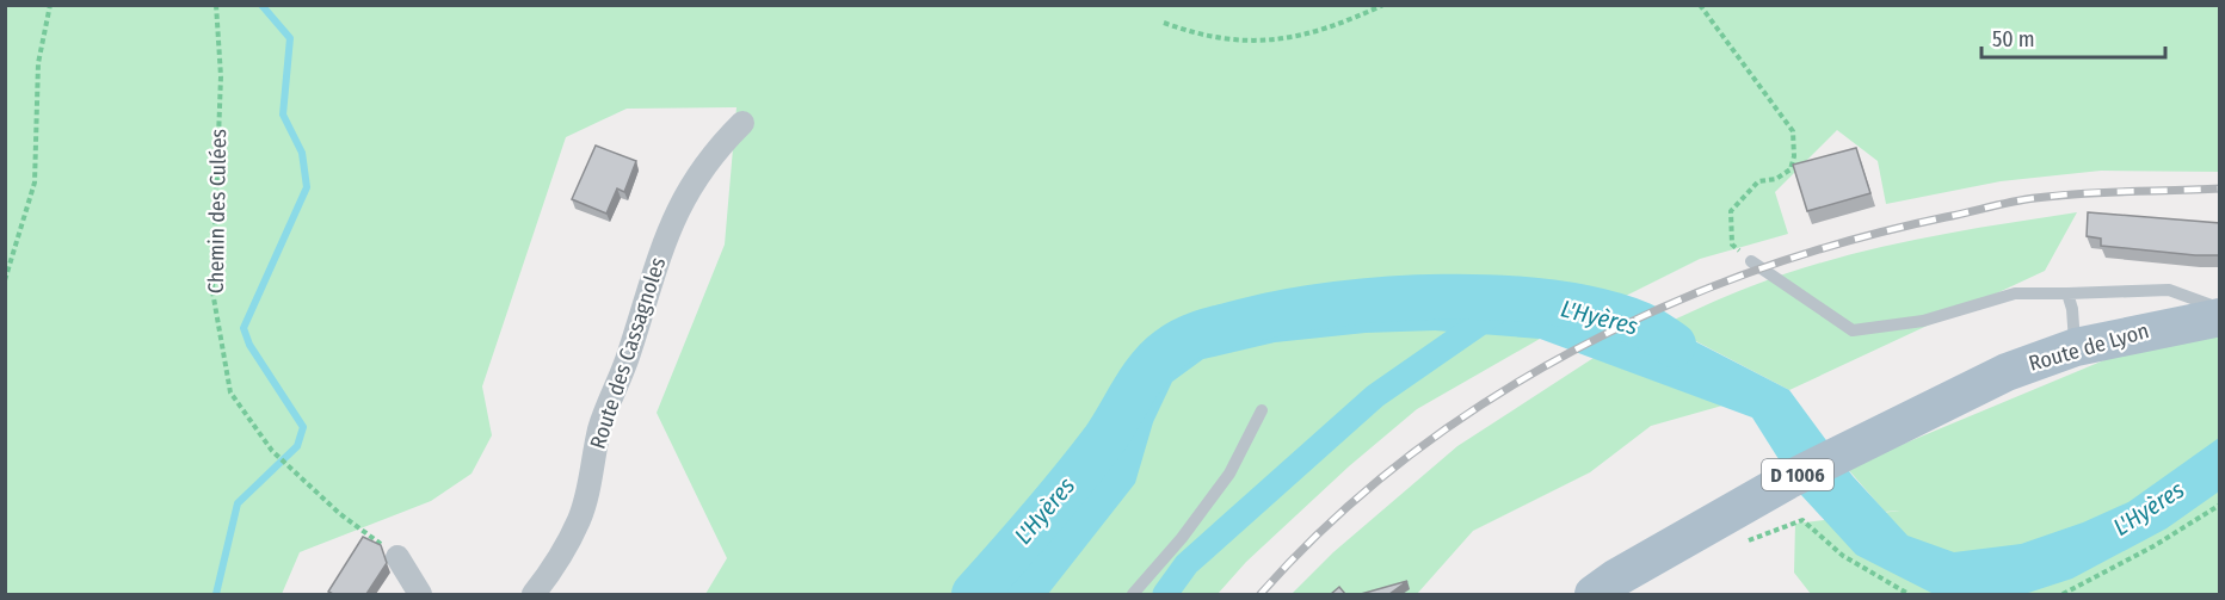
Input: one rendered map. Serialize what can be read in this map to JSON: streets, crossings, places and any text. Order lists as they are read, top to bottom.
{
  "streets": {
    "main road": ["Route de Lyon", "D 1006"],
    "street": ["Route des Cassagnoles"],
    "path": ["Chemin des Culées"]
  },
  "water": ["L'Hyères"],
  "scale_bar": "50 m"
}
